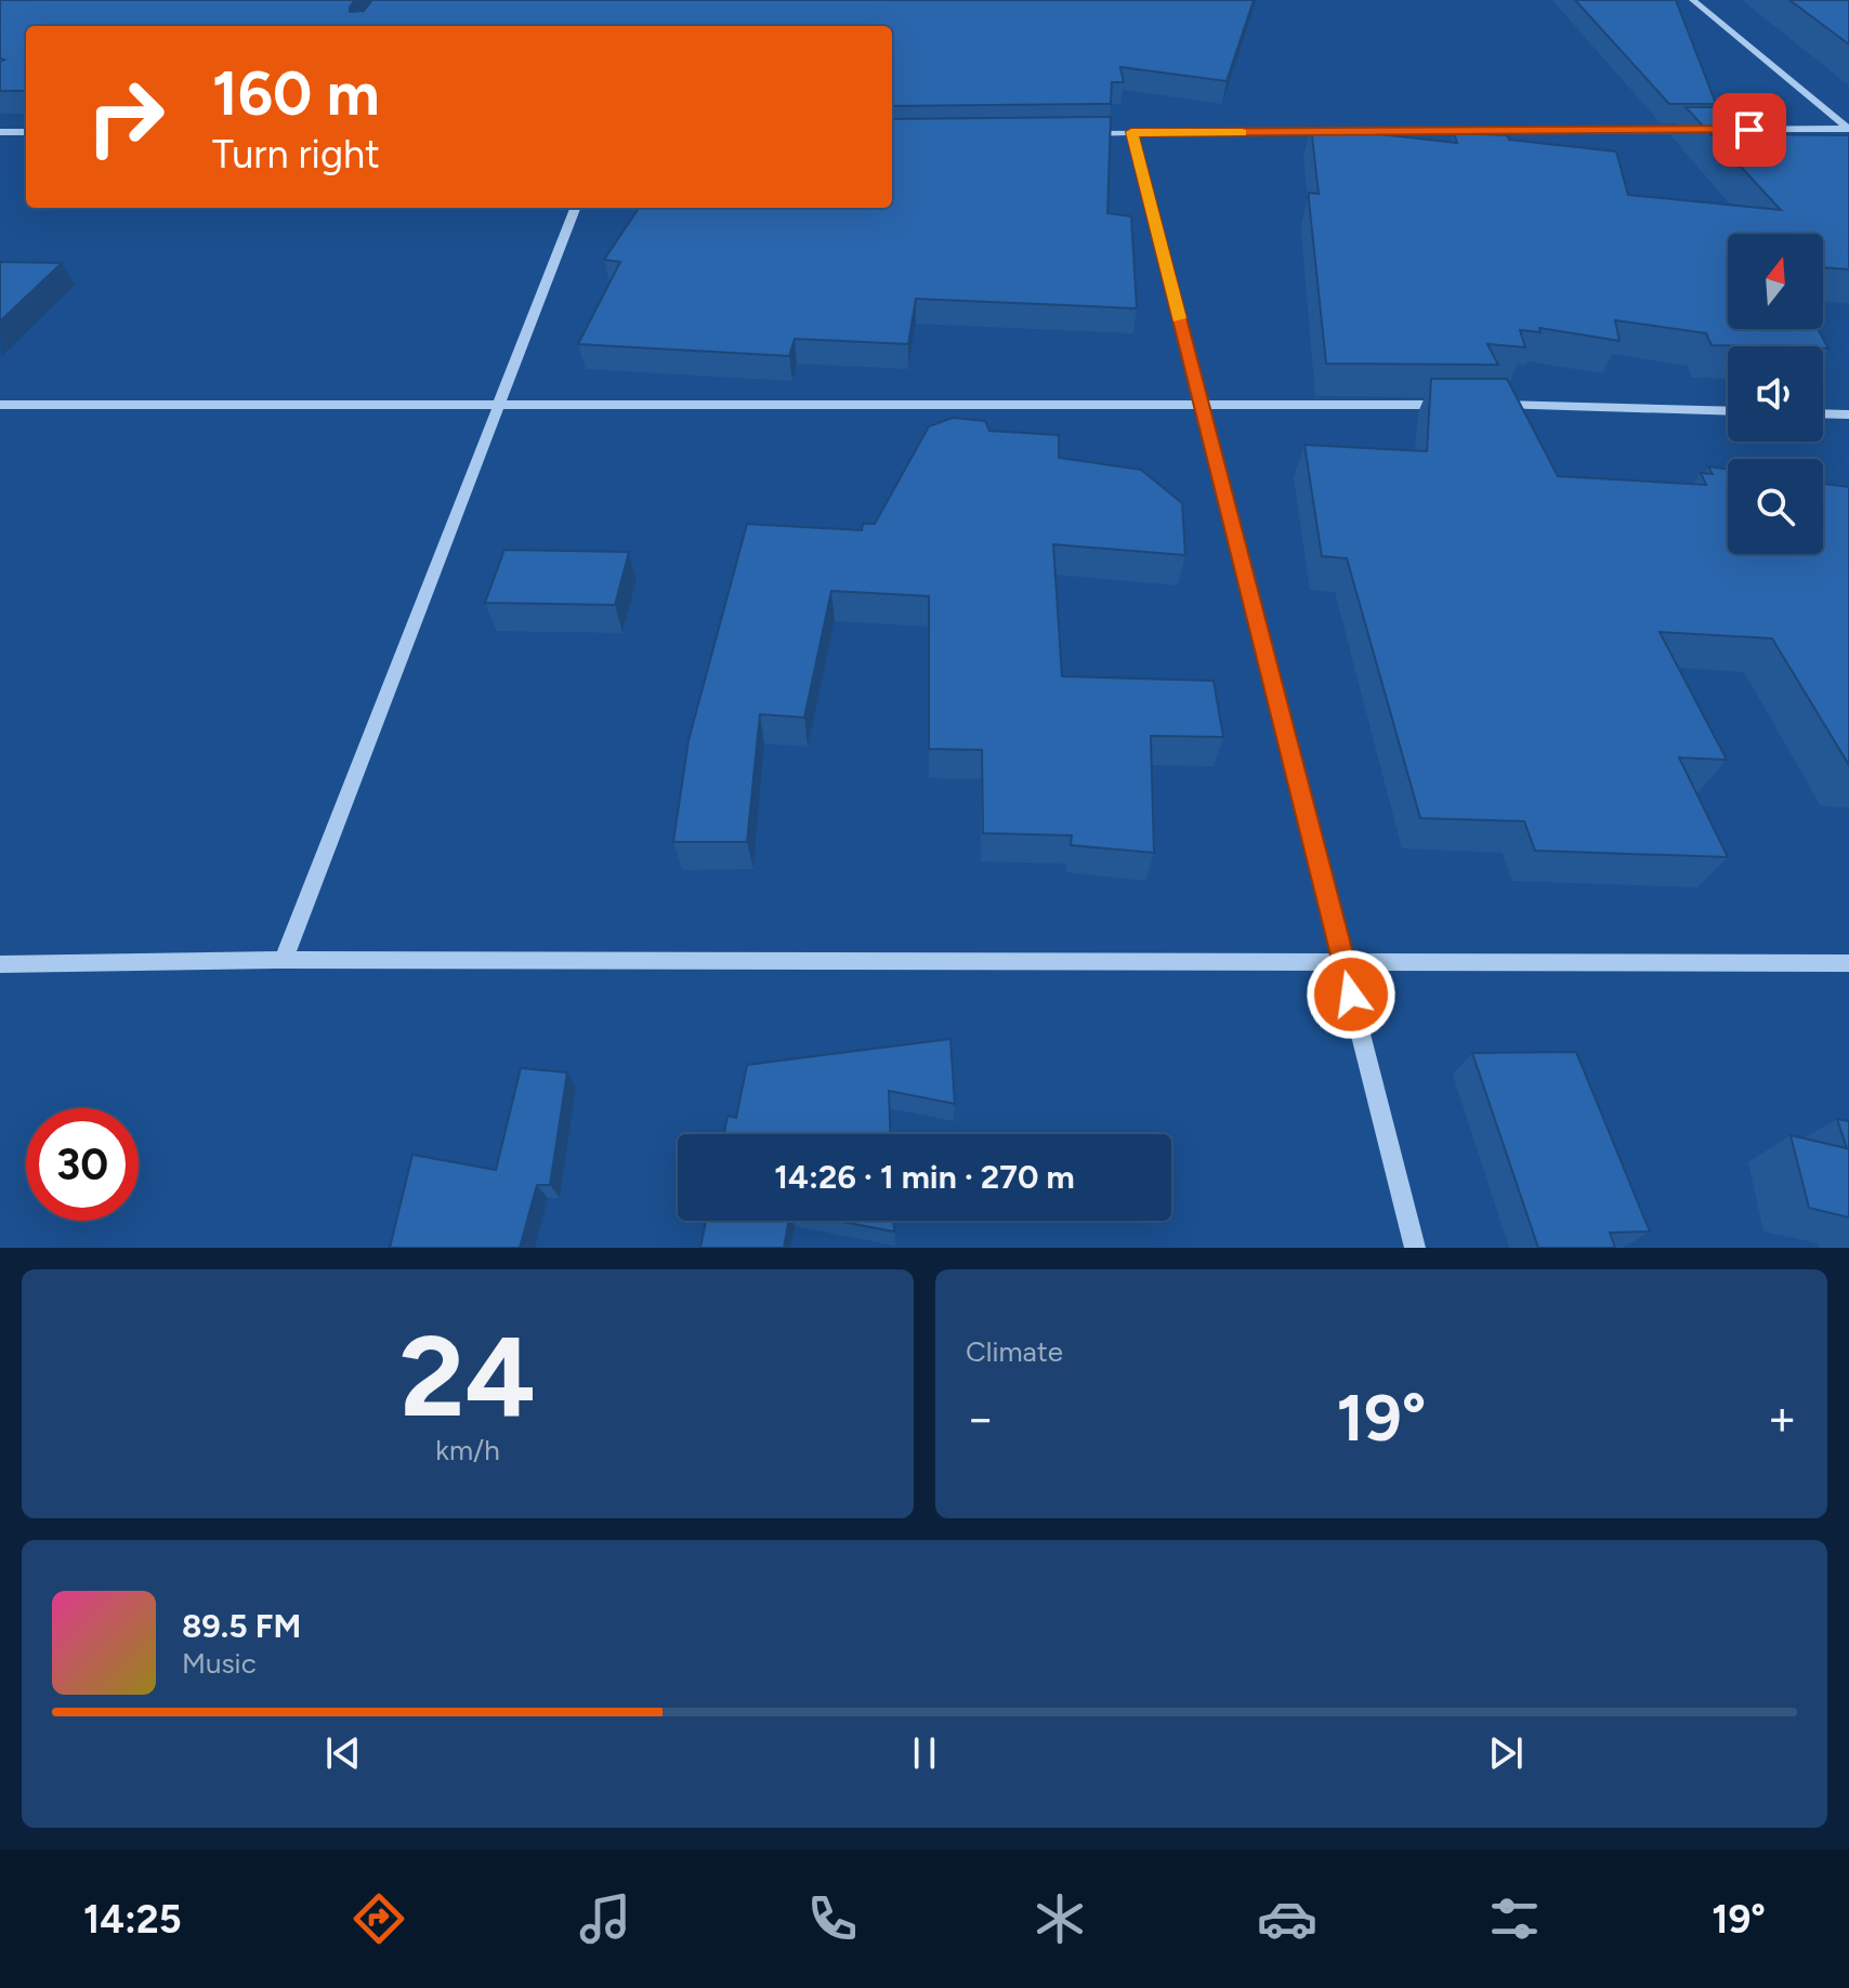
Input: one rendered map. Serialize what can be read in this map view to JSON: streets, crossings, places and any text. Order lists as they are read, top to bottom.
{
  "north": "top",
  "page": {
    "turn": ["160 m", "Turn right"],
    "limit": "30",
    "trip": "14:26 · 1 min · 270 m",
    "tile": [
      ["24", "km/h"],
      "Climate"
    ],
    "heat": ["−", "19°", "+"],
    "song": ["89.5 FM", "Music"],
    "tabs": ["14:25", "19°"]
  }
}
